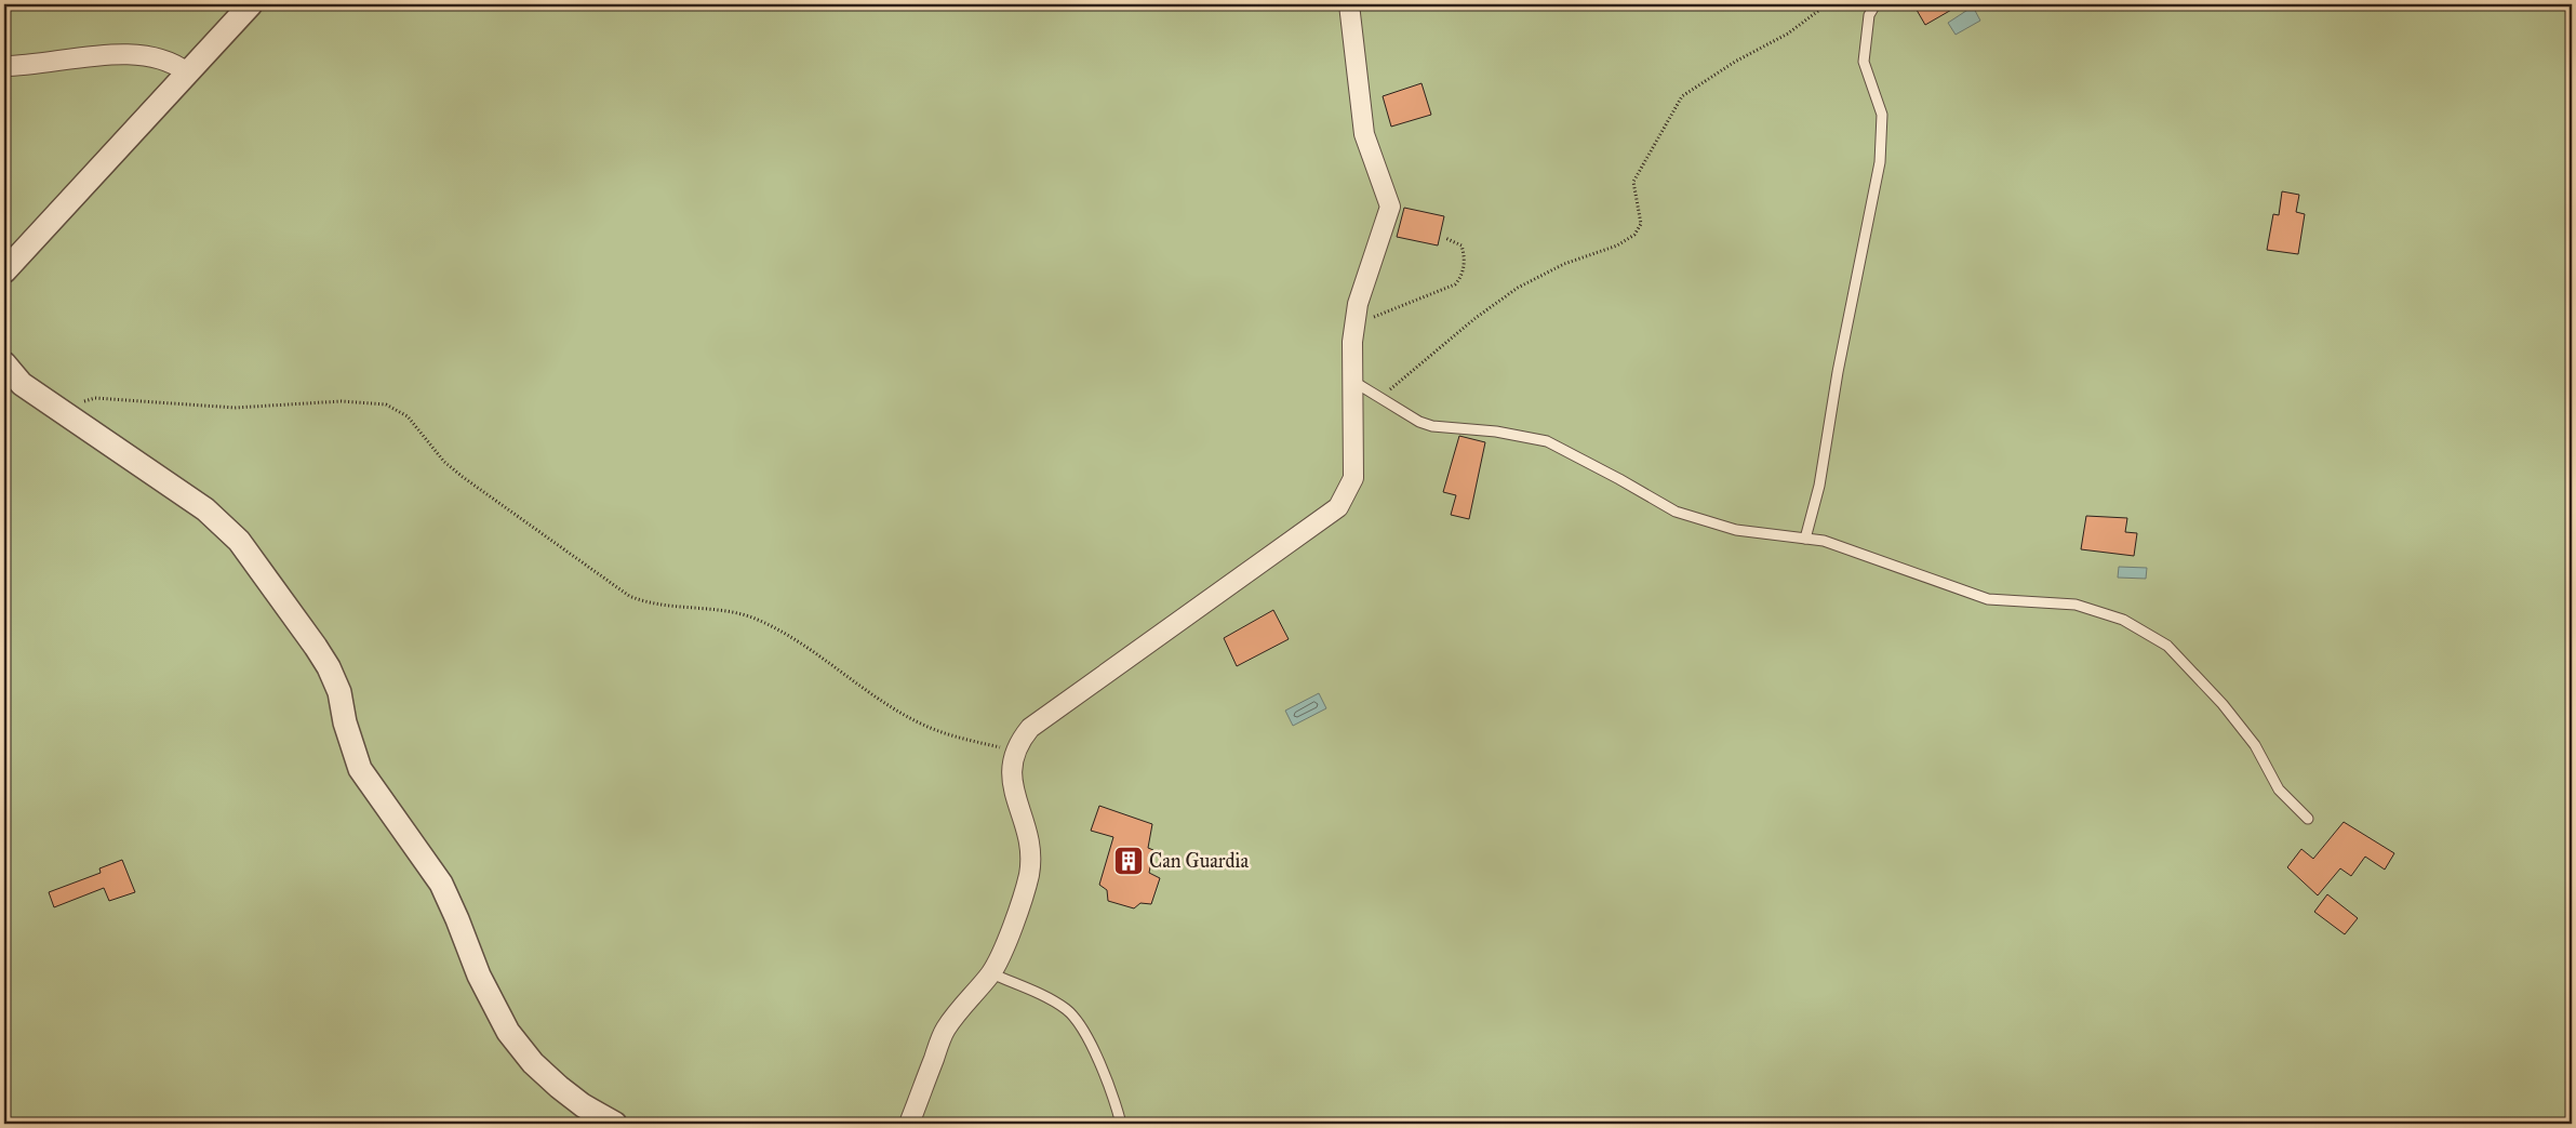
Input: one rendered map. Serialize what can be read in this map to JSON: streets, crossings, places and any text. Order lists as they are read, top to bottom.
{
  "places": {
    "building": ["Can Guardia"]
  }
}
